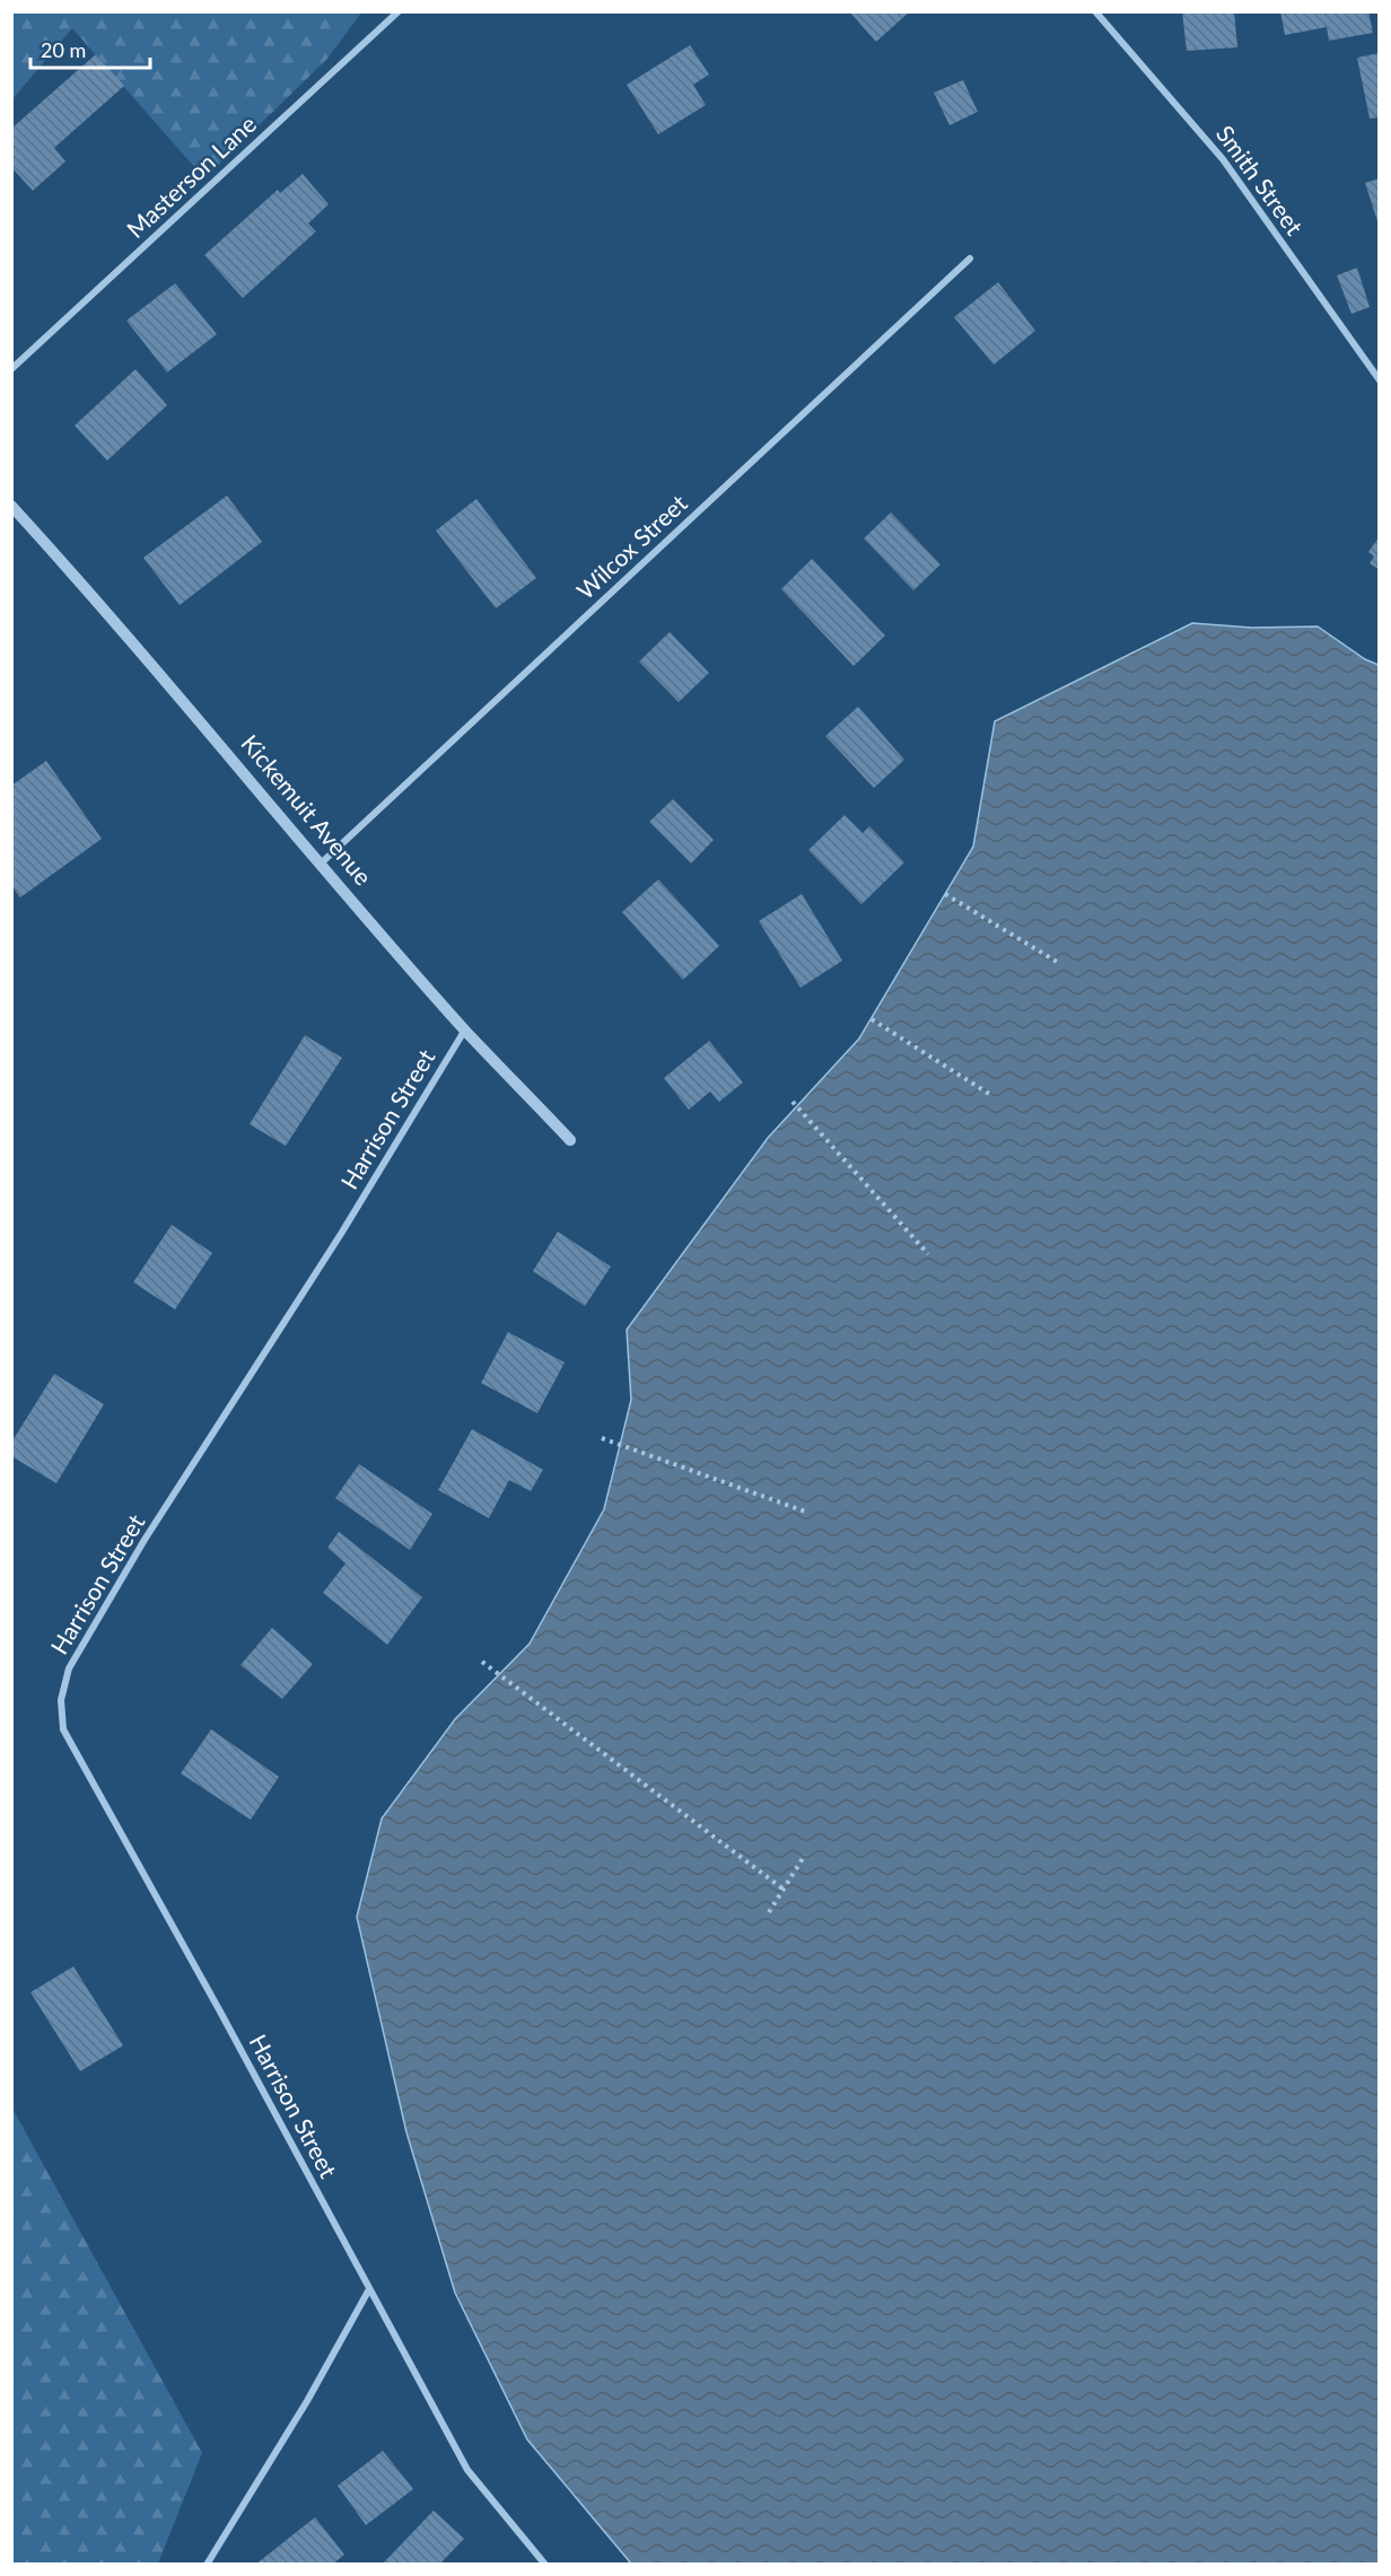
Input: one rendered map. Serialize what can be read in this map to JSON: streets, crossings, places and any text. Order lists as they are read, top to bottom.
{
  "streets": {
    "street": [
      "Masterson Lane",
      "Smith Street",
      "Wilcox Street",
      "Kickemuit Avenue",
      "Harrison Street"
    ]
  },
  "crossings": [
    ["Wilcox Street", "Kickemuit Avenue"],
    ["Kickemuit Avenue", "Harrison Street"]
  ],
  "scale_bar": "20 m"
}
